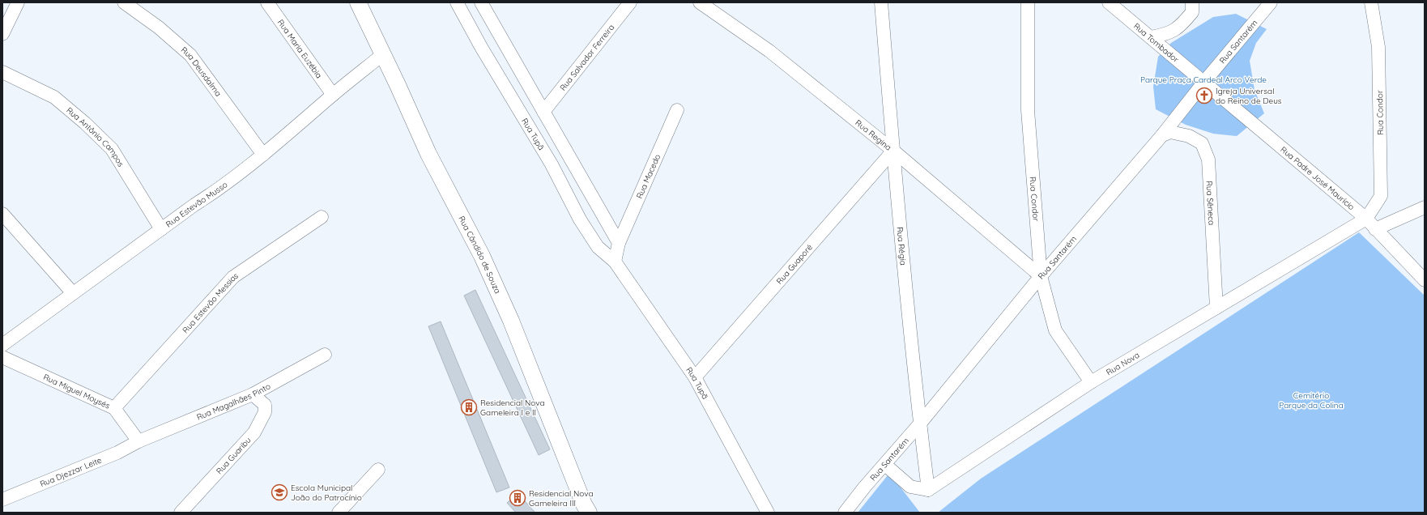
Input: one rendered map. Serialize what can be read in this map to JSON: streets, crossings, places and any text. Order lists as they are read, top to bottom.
{
  "streets": {
    "street": [
      "Rua Santarém",
      "Rua Tombador",
      "Rua Maria Euzébia",
      "Rua Salvador Ferreira",
      "Rua Deusdalma",
      "Rua Condor",
      "Rua Tupã",
      "Rua Regina",
      "Rua Antônio Campos",
      "Rua Macedo",
      "Rua Padre José Maurício",
      "Rua Sêneca",
      "Rua Estevão Musso",
      "Rua Régia",
      "Rua Cândido de Souza",
      "Rua Guaporé",
      "Rua Estevão Messias",
      "Rua Nova",
      "Rua Miguel Moysés",
      "Rua Magalhães Pinto",
      "Rua Guaribu",
      "Rua Djezzar Leite"
    ]
  },
  "crossings": [
    ["Rua Santarém", "Rua Tombador"],
    ["Rua Santarém", "Rua Condor"],
    ["Rua Santarém", "Rua Regina"],
    ["Rua Santarém", "Rua Padre José Maurício"],
    ["Rua Santarém", "Rua Sêneca"],
    ["Rua Santarém", "Rua Régia"],
    ["Rua Tombador", "Rua Padre José Maurício"],
    ["Rua Maria Euzébia", "Rua Estevão Musso"],
    ["Rua Deusdalma", "Rua Estevão Musso"],
    ["Rua Condor", "Rua Regina"],
    ["Rua Condor", "Rua Padre José Maurício"],
    ["Rua Condor", "Rua Nova"],
    ["Rua Tupã", "Rua Guaporé"],
    ["Rua Regina", "Rua Régia"],
    ["Rua Regina", "Rua Guaporé"],
    ["Rua Antônio Campos", "Rua Estevão Musso"],
    ["Rua Padre José Maurício", "Rua Nova"],
    ["Rua Sêneca", "Rua Nova"],
    ["Rua Estevão Musso", "Rua Cândido de Souza"],
    ["Rua Régia", "Rua Guaporé"],
    ["Rua Régia", "Rua Nova"],
    ["Rua Estevão Messias", "Rua Miguel Moysés"],
    ["Rua Miguel Moysés", "Rua Magalhães Pinto"],
    ["Rua Miguel Moysés", "Rua Djezzar Leite"],
    ["Rua Magalhães Pinto", "Rua Guaribu"],
    ["Rua Magalhães Pinto", "Rua Djezzar Leite"]
  ],
  "parks": ["Parque Praça Cardeal Arco Verde", "Cemitério Parque da Colina"],
  "places": {
    "church": ["Igreja Universal do Reino de Deus"],
    "building": ["Residencial Nova Gameleira I e II", "Residencial Nova Gameleira III"],
    "school or university": ["Escola Municipal João do Patrocínio"]
  }
}
